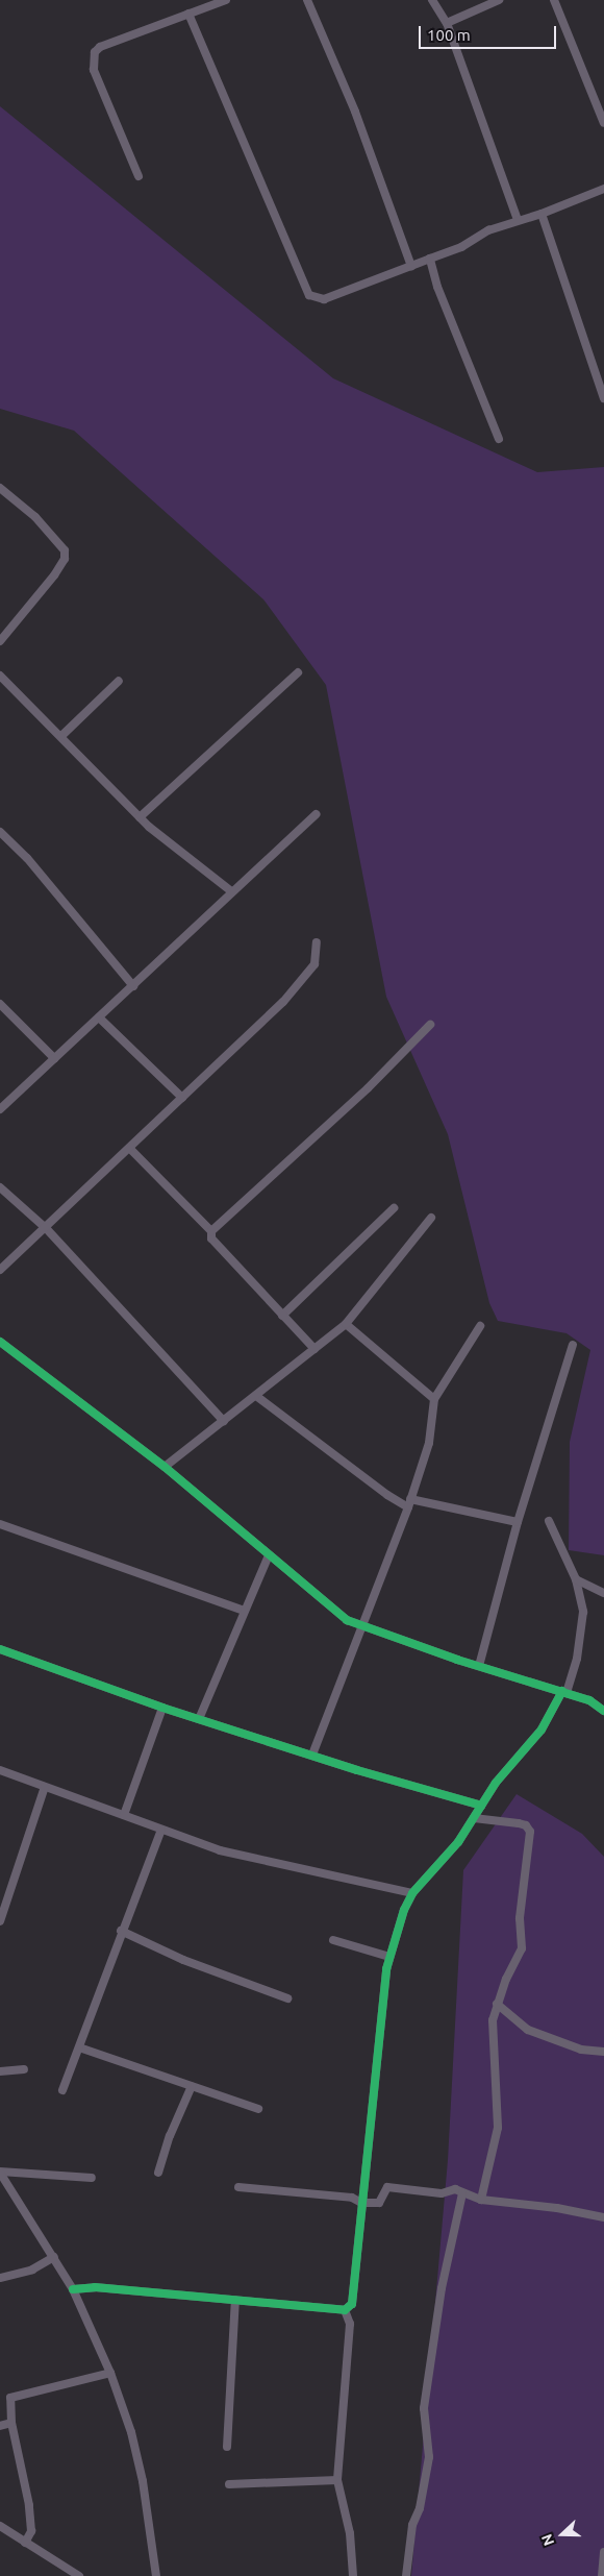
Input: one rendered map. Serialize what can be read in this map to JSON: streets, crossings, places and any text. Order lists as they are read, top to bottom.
{
  "scale_bar": "100 m",
  "north": "left"
}
